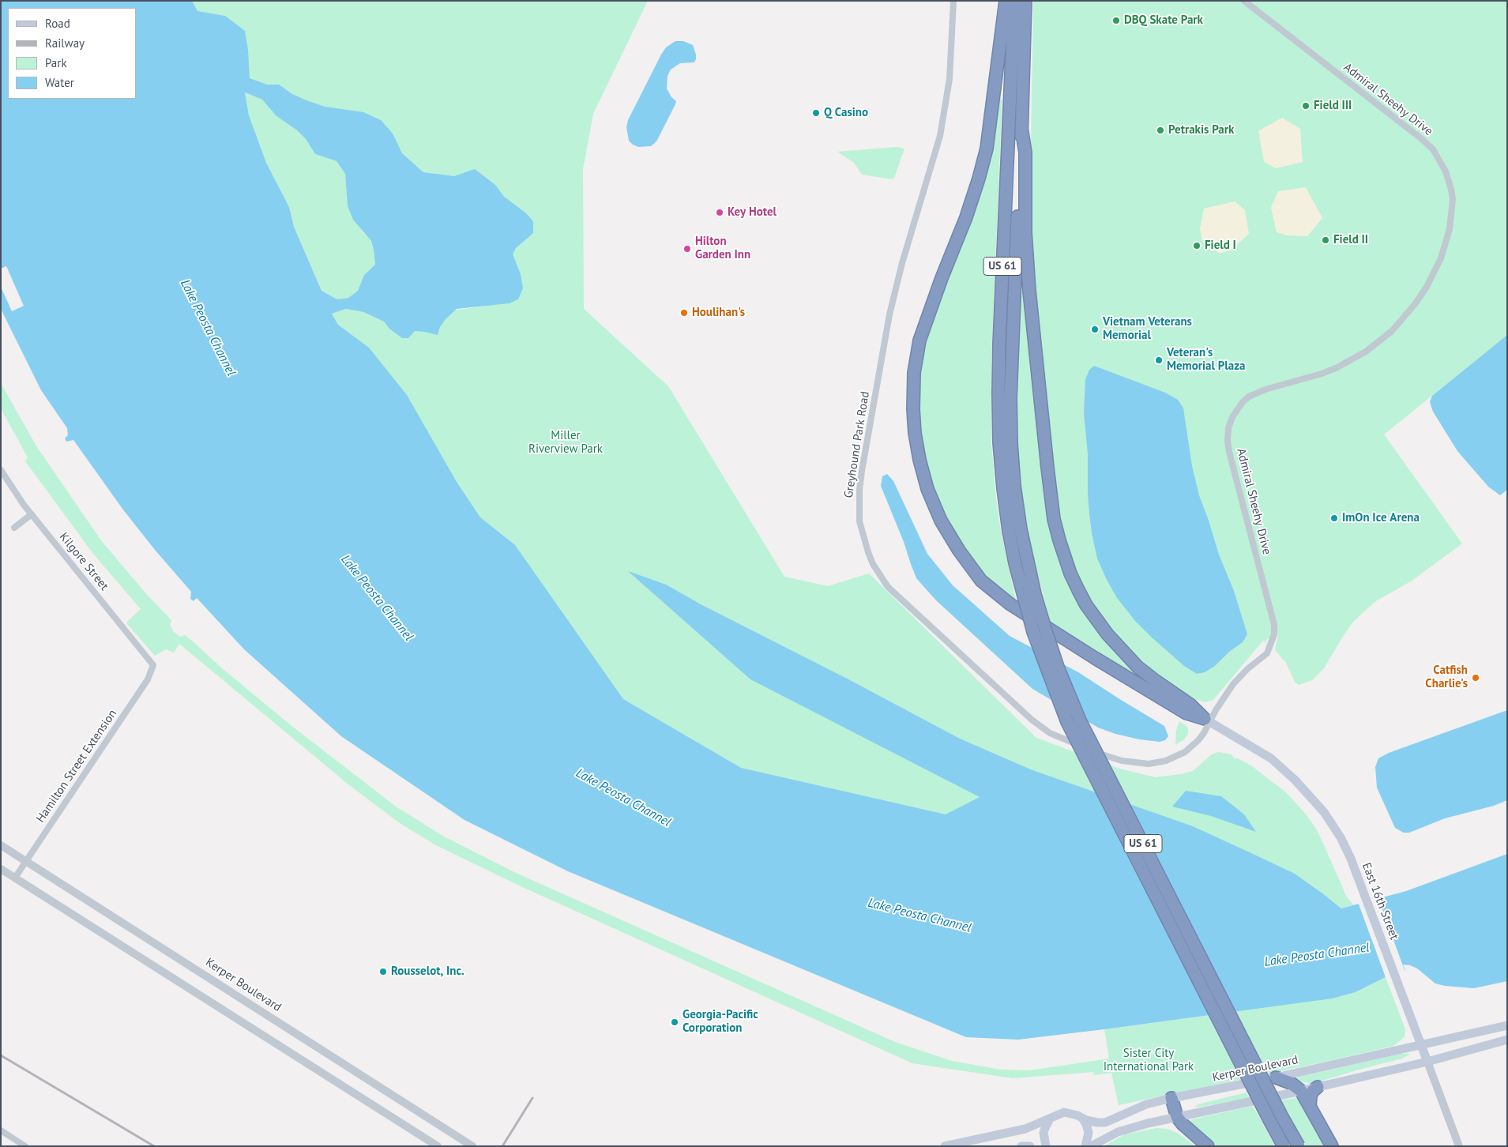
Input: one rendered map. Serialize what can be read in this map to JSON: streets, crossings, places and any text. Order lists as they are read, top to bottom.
{
  "streets": {
    "highway": ["US 61"],
    "main road": ["East 16th Street", "Kerper Boulevard"],
    "street": [
      "Admiral Sheehy Drive",
      "Greyhound Park Road",
      "Kilgore Street",
      "Hamilton Street Extension"
    ]
  },
  "crossings": [
    ["Admiral Sheehy Drive", "Greyhound Park Road"],
    ["Admiral Sheehy Drive", "East 16th Street"],
    ["Greyhound Park Road", "East 16th Street"],
    ["Kilgore Street", "Hamilton Street Extension"],
    ["Hamilton Street Extension", "Kerper Boulevard"],
    ["East 16th Street", "Kerper Boulevard"]
  ],
  "water": ["Lake Peosta Channel"],
  "parks": ["Miller Riverview Park", "Sister City International Park"],
  "places": [
    "DBQ Skate Park",
    "Field III",
    "Q Casino",
    "Petrakis Park",
    "Key Hotel",
    "Field II",
    "Field I",
    "Hilton Garden Inn",
    "Houlihan's",
    "Vietnam Veterans Memorial",
    "Veteran's Memorial Plaza",
    "ImOn Ice Arena",
    "Catfish Charlie's",
    "Rousselot, Inc.",
    "Georgia-Pacific Corporation"
  ],
  "legend": [
    "Road",
    "Railway",
    "Park",
    "Water"
  ]
}
